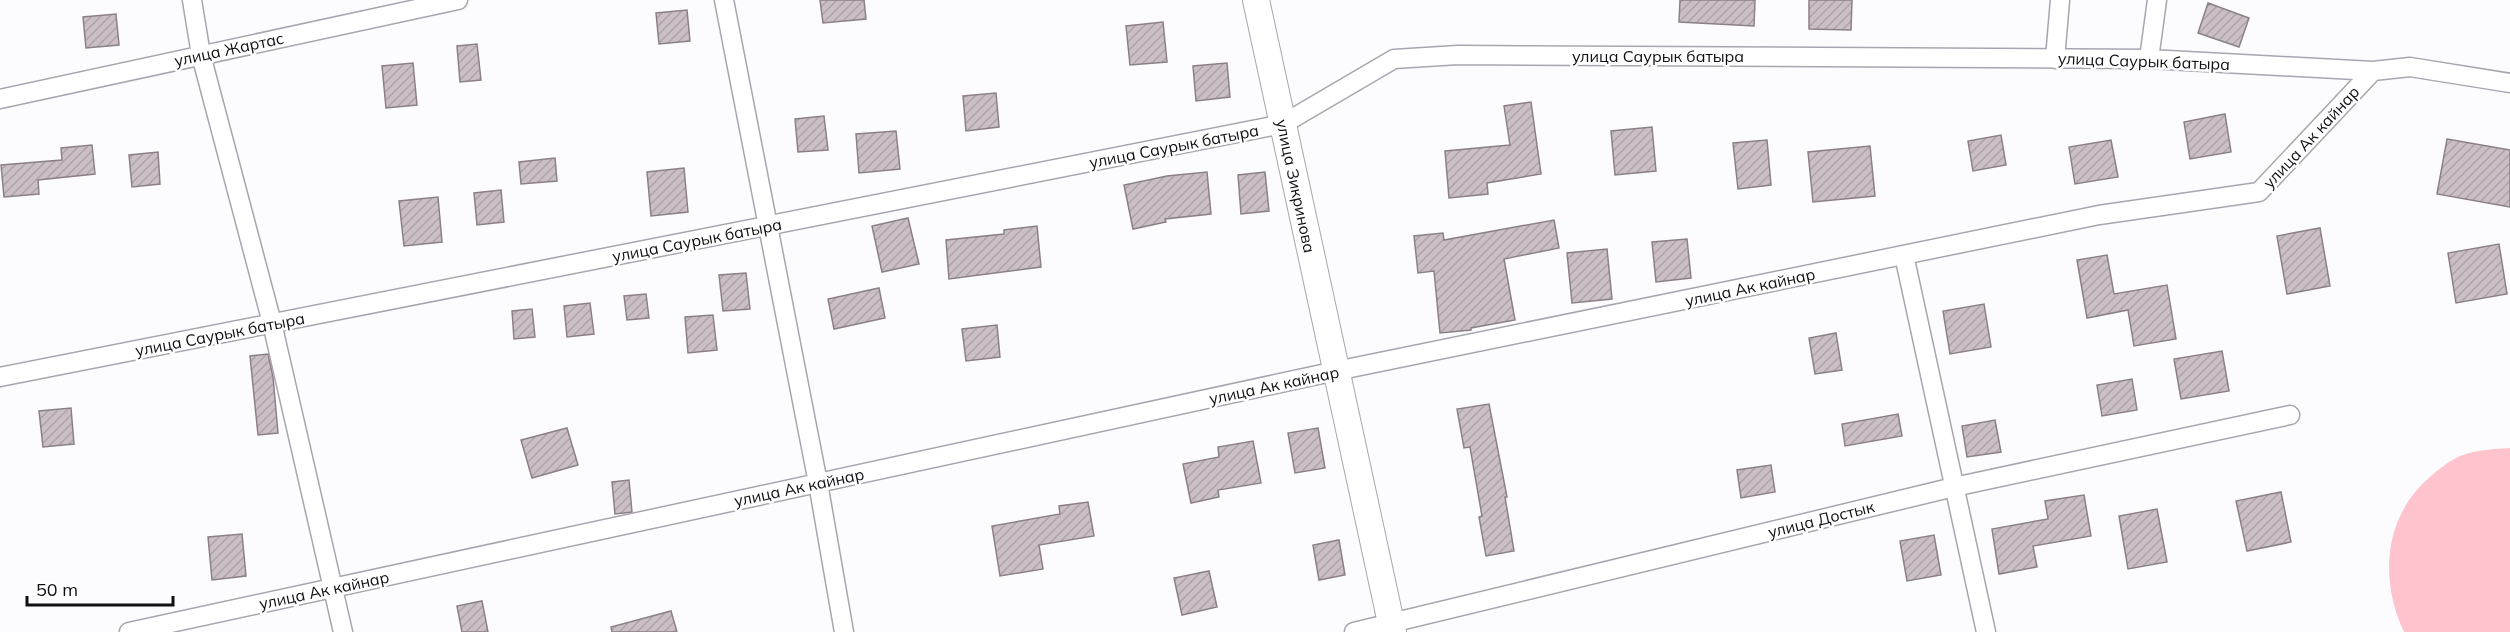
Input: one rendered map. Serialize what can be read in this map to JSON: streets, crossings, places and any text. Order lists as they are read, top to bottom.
{
  "streets": {
    "street": [
      "улица Жартас",
      "улица Саурык батыра",
      "улица Ак кайнар",
      "улица Зикринова",
      "улица Достык"
    ]
  },
  "crossings": [
    ["улица Саурык батыра", "улица Ак кайнар"],
    ["улица Саурык батыра", "улица Зикринова"],
    ["улица Ак кайнар", "улица Зикринова"],
    ["улица Зикринова", "улица Достык"]
  ],
  "scale_bar": "50 m"
}
